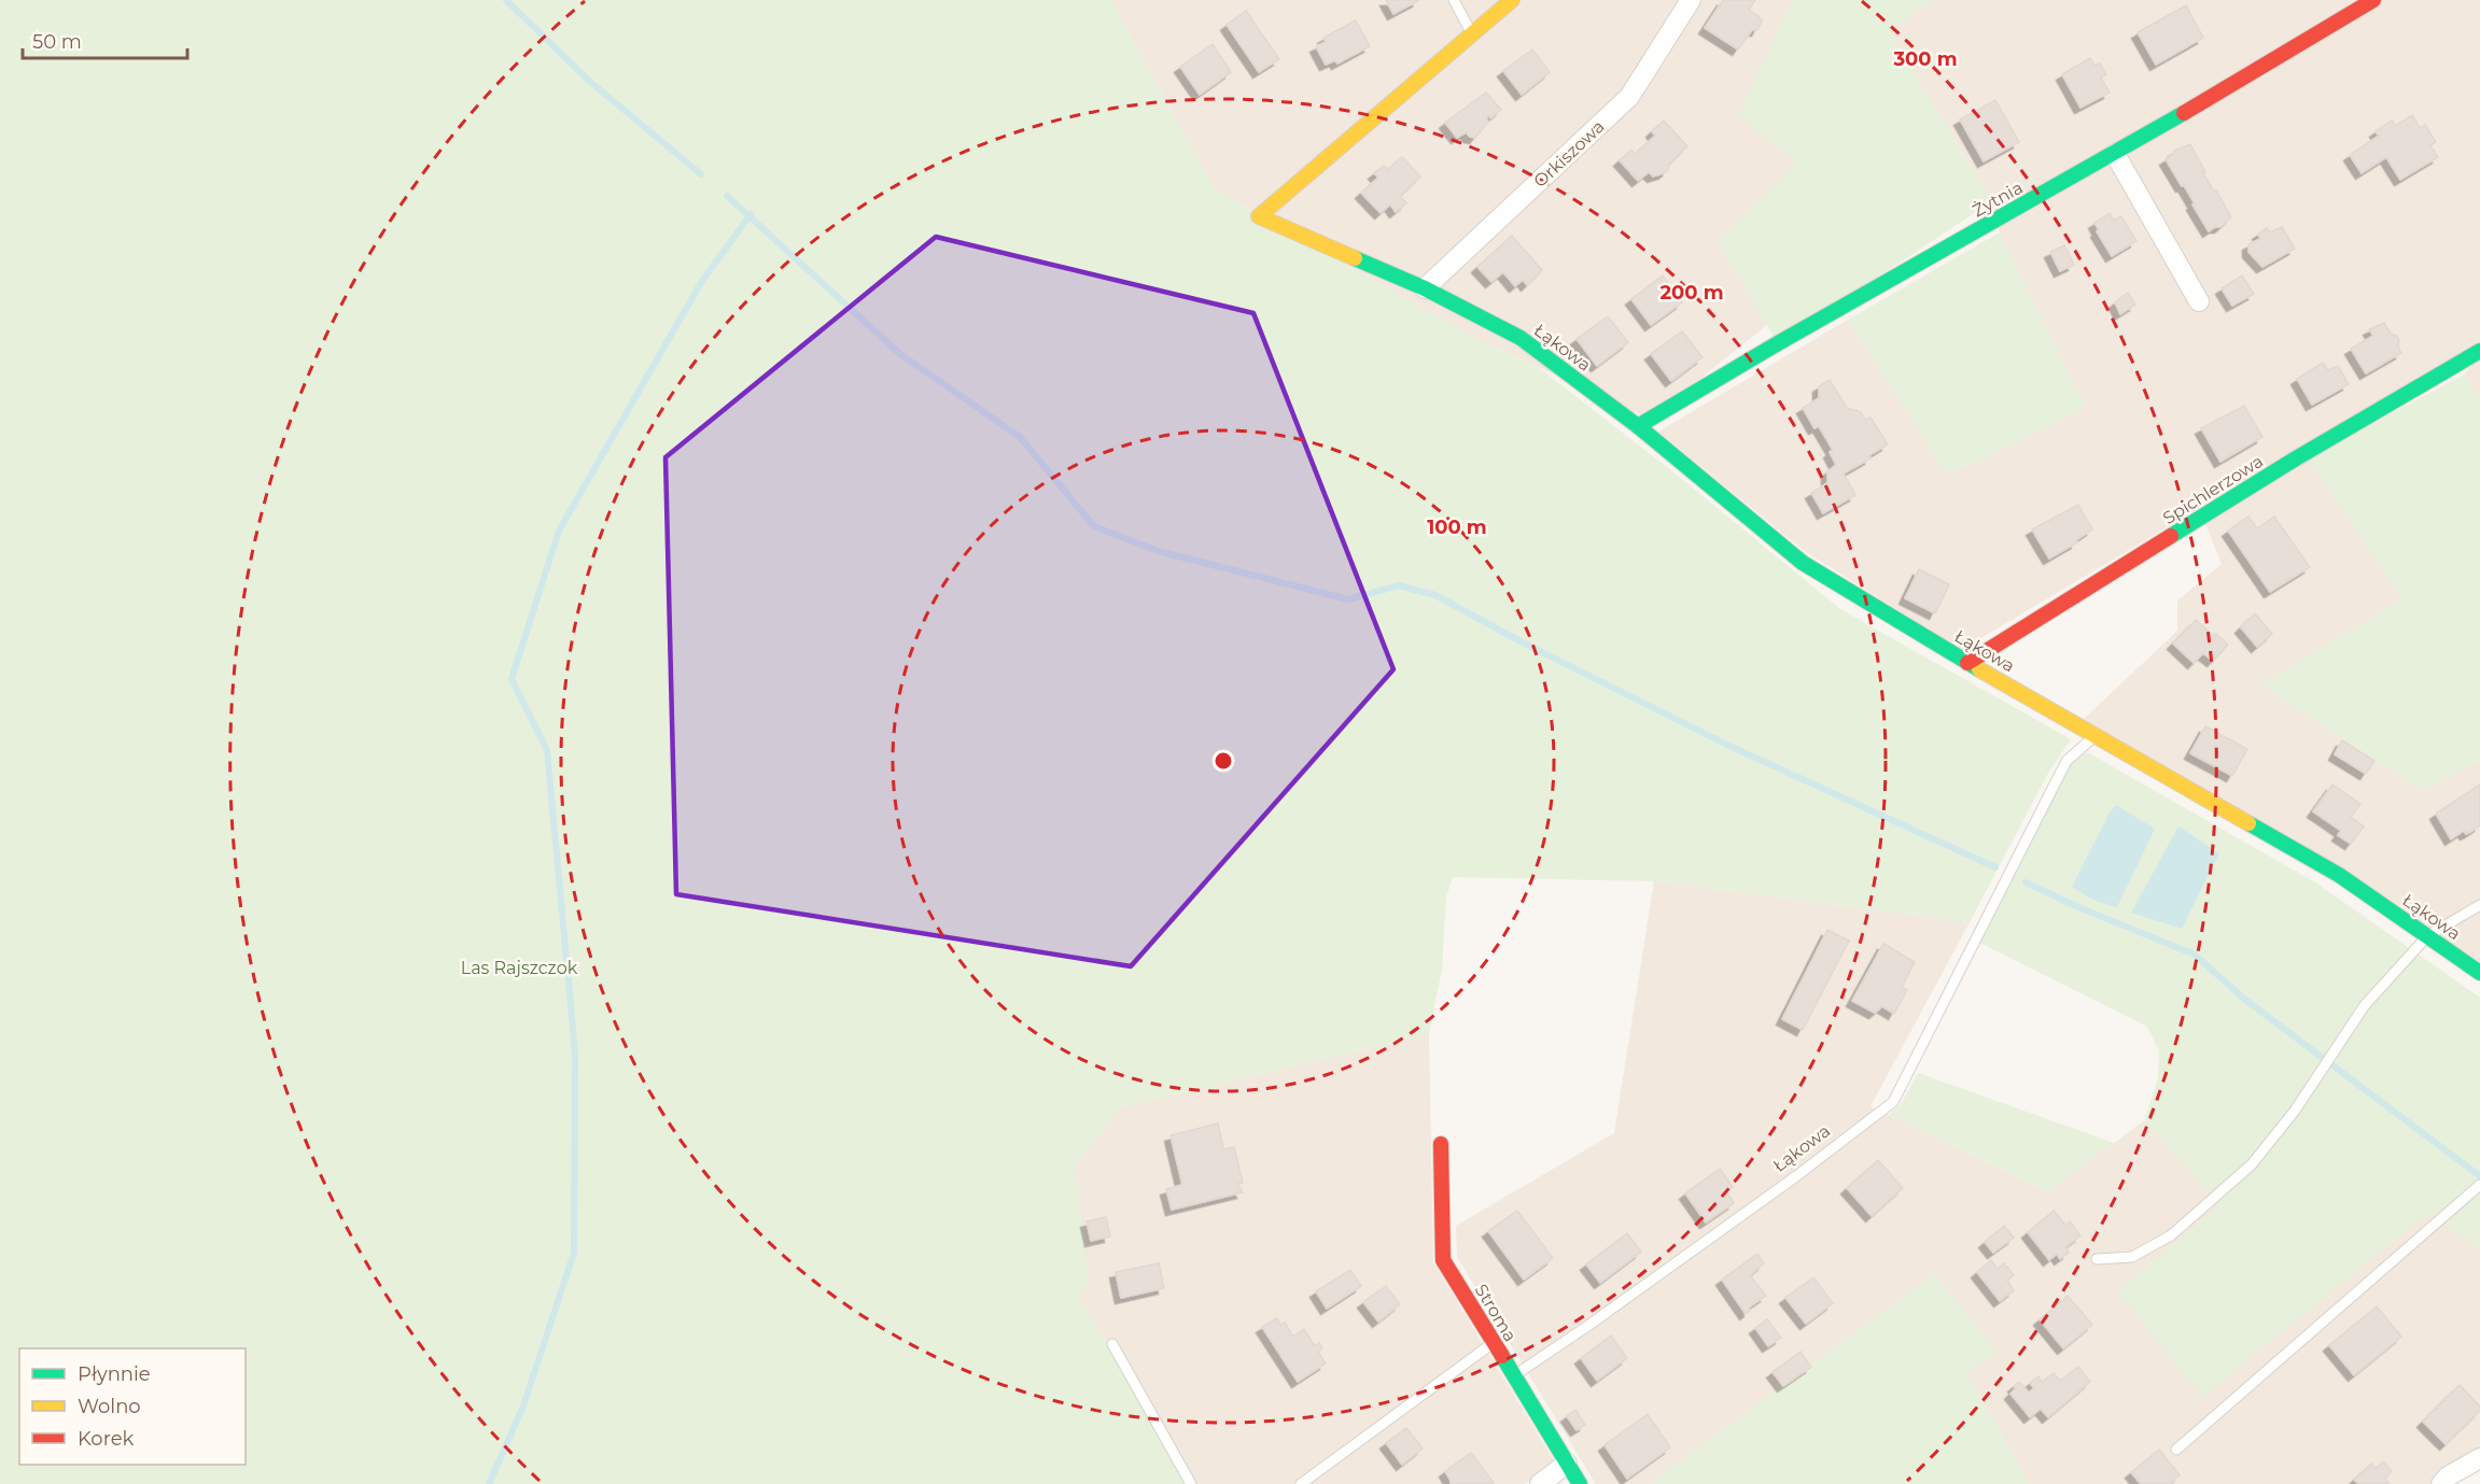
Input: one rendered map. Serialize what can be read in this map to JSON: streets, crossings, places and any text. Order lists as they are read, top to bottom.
{
  "streets": {
    "street": [
      "Orkiszowa",
      "Żytnia",
      "Łąkowa",
      "Spichlerzowa",
      "Stroma"
    ]
  },
  "crossings": [
    ["Orkiszowa", "Łąkowa"],
    ["Żytnia", "Łąkowa"],
    ["Łąkowa", "Spichlerzowa"],
    ["Łąkowa", "Stroma"]
  ],
  "parks": ["Las Rajszczok"],
  "legend": ["Płynnie", "Wolno", "Korek"],
  "scale_bar": "50 m",
  "rings": ["300 m", "200 m", "100 m"]
}
